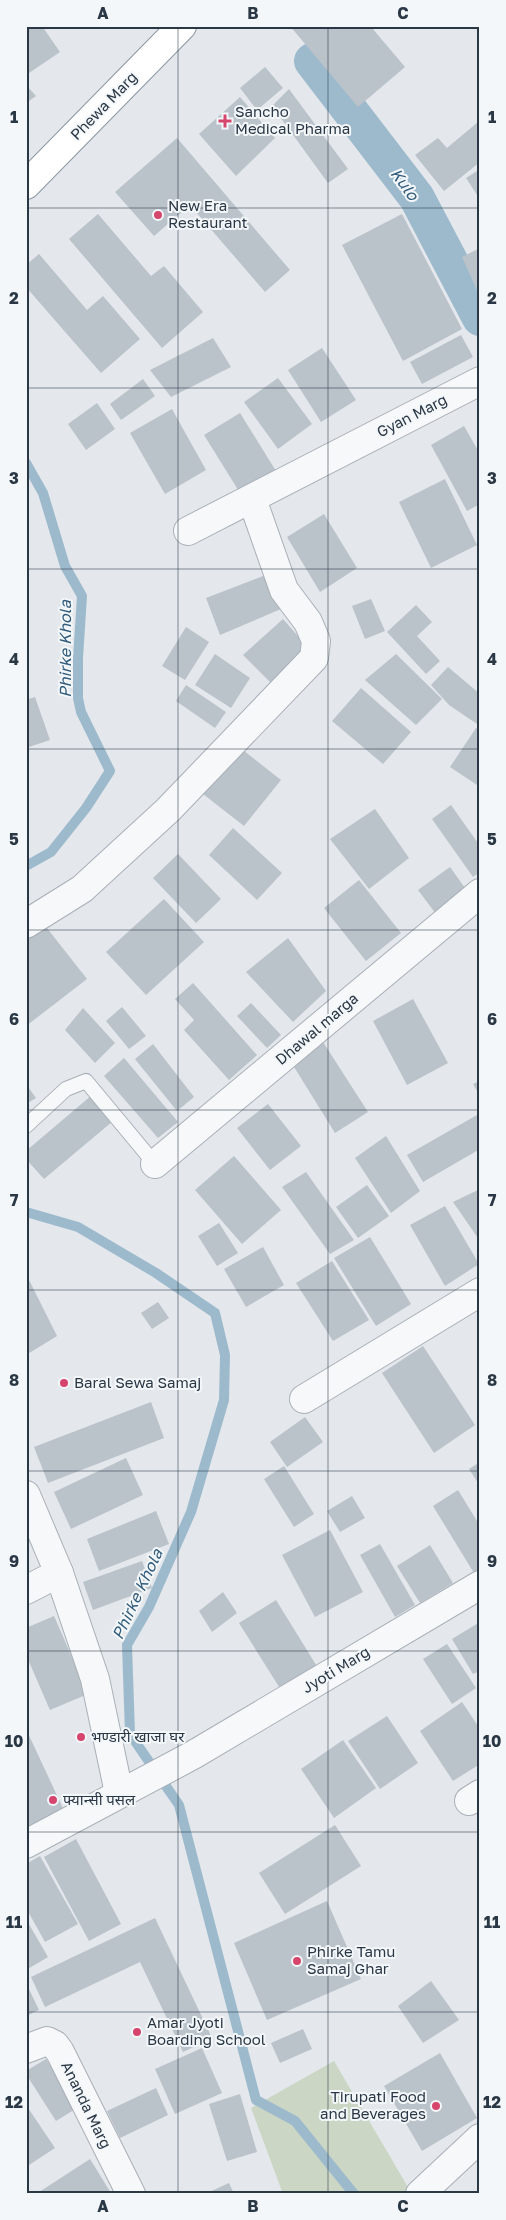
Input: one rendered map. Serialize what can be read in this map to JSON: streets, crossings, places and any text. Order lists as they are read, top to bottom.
{
  "streets": {
    "highway": ["Phewa Marg"],
    "street": [
      "Gyan Marg",
      "Dhawal marga",
      "Jyoti Marg",
      "Ananda Marg"
    ]
  },
  "water": ["Kulo", "Phirke Khola"],
  "places": {
    "health": ["Sancho Medical Pharma"],
    "other": [
      "New Era Restaurant",
      "Baral Sewa Samaj",
      "भण्डारी खाजा घर",
      "फ्यान्सी पसल",
      "Phirke Tamu Samaj Ghar",
      "Amar Jyoti Boarding School",
      "Tirupati Food and Beverages"
    ]
  },
  "grid": {
    "columns": ["A", "B", "C"],
    "rows": [
      "1",
      "2",
      "3",
      "4",
      "5",
      "6",
      "7",
      "8",
      "9",
      "10",
      "11",
      "12"
    ]
  }
}
